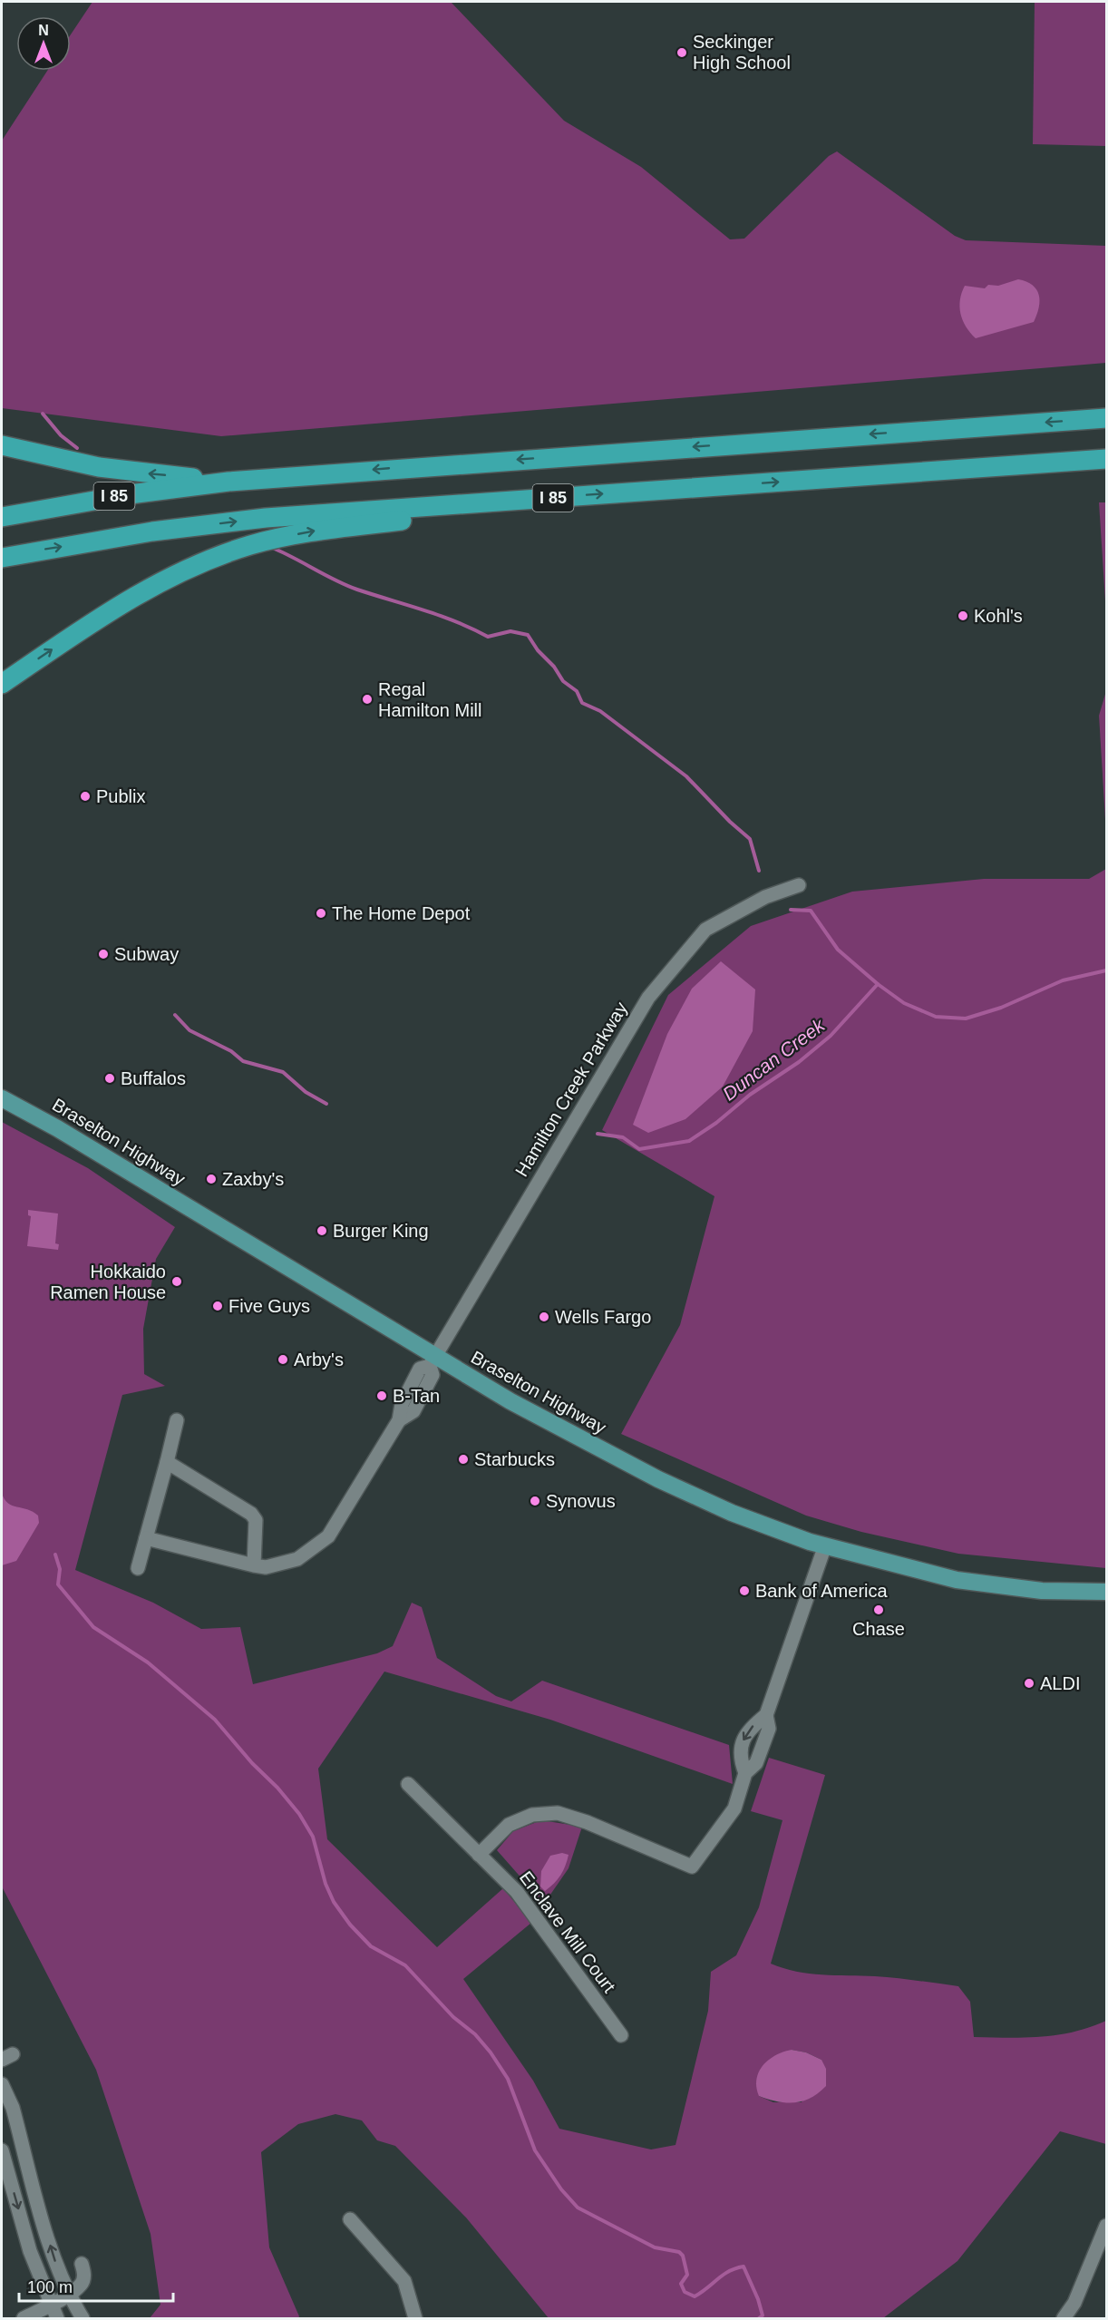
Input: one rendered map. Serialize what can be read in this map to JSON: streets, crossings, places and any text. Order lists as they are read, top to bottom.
{
  "streets": {
    "highway": ["I 85"],
    "main road": ["Braselton Highway"],
    "street": ["Hamilton Creek Parkway", "Enclave Mill Court"]
  },
  "crossings": [
    ["Hamilton Creek Parkway", "Braselton Highway"]
  ],
  "water": ["Duncan Creek"],
  "places": [
    "Seckinger High School",
    "Kohl's",
    "Regal Hamilton Mill",
    "Publix",
    "The Home Depot",
    "Subway",
    "Buffalos",
    "Zaxby's",
    "Burger King",
    "Hokkaido Ramen House",
    "Five Guys",
    "Wells Fargo",
    "Arby's",
    "B-Tan",
    "Starbucks",
    "Synovus",
    "Bank of America",
    "Chase",
    "ALDI"
  ],
  "scale_bar": "100 m",
  "north": "top"
}
